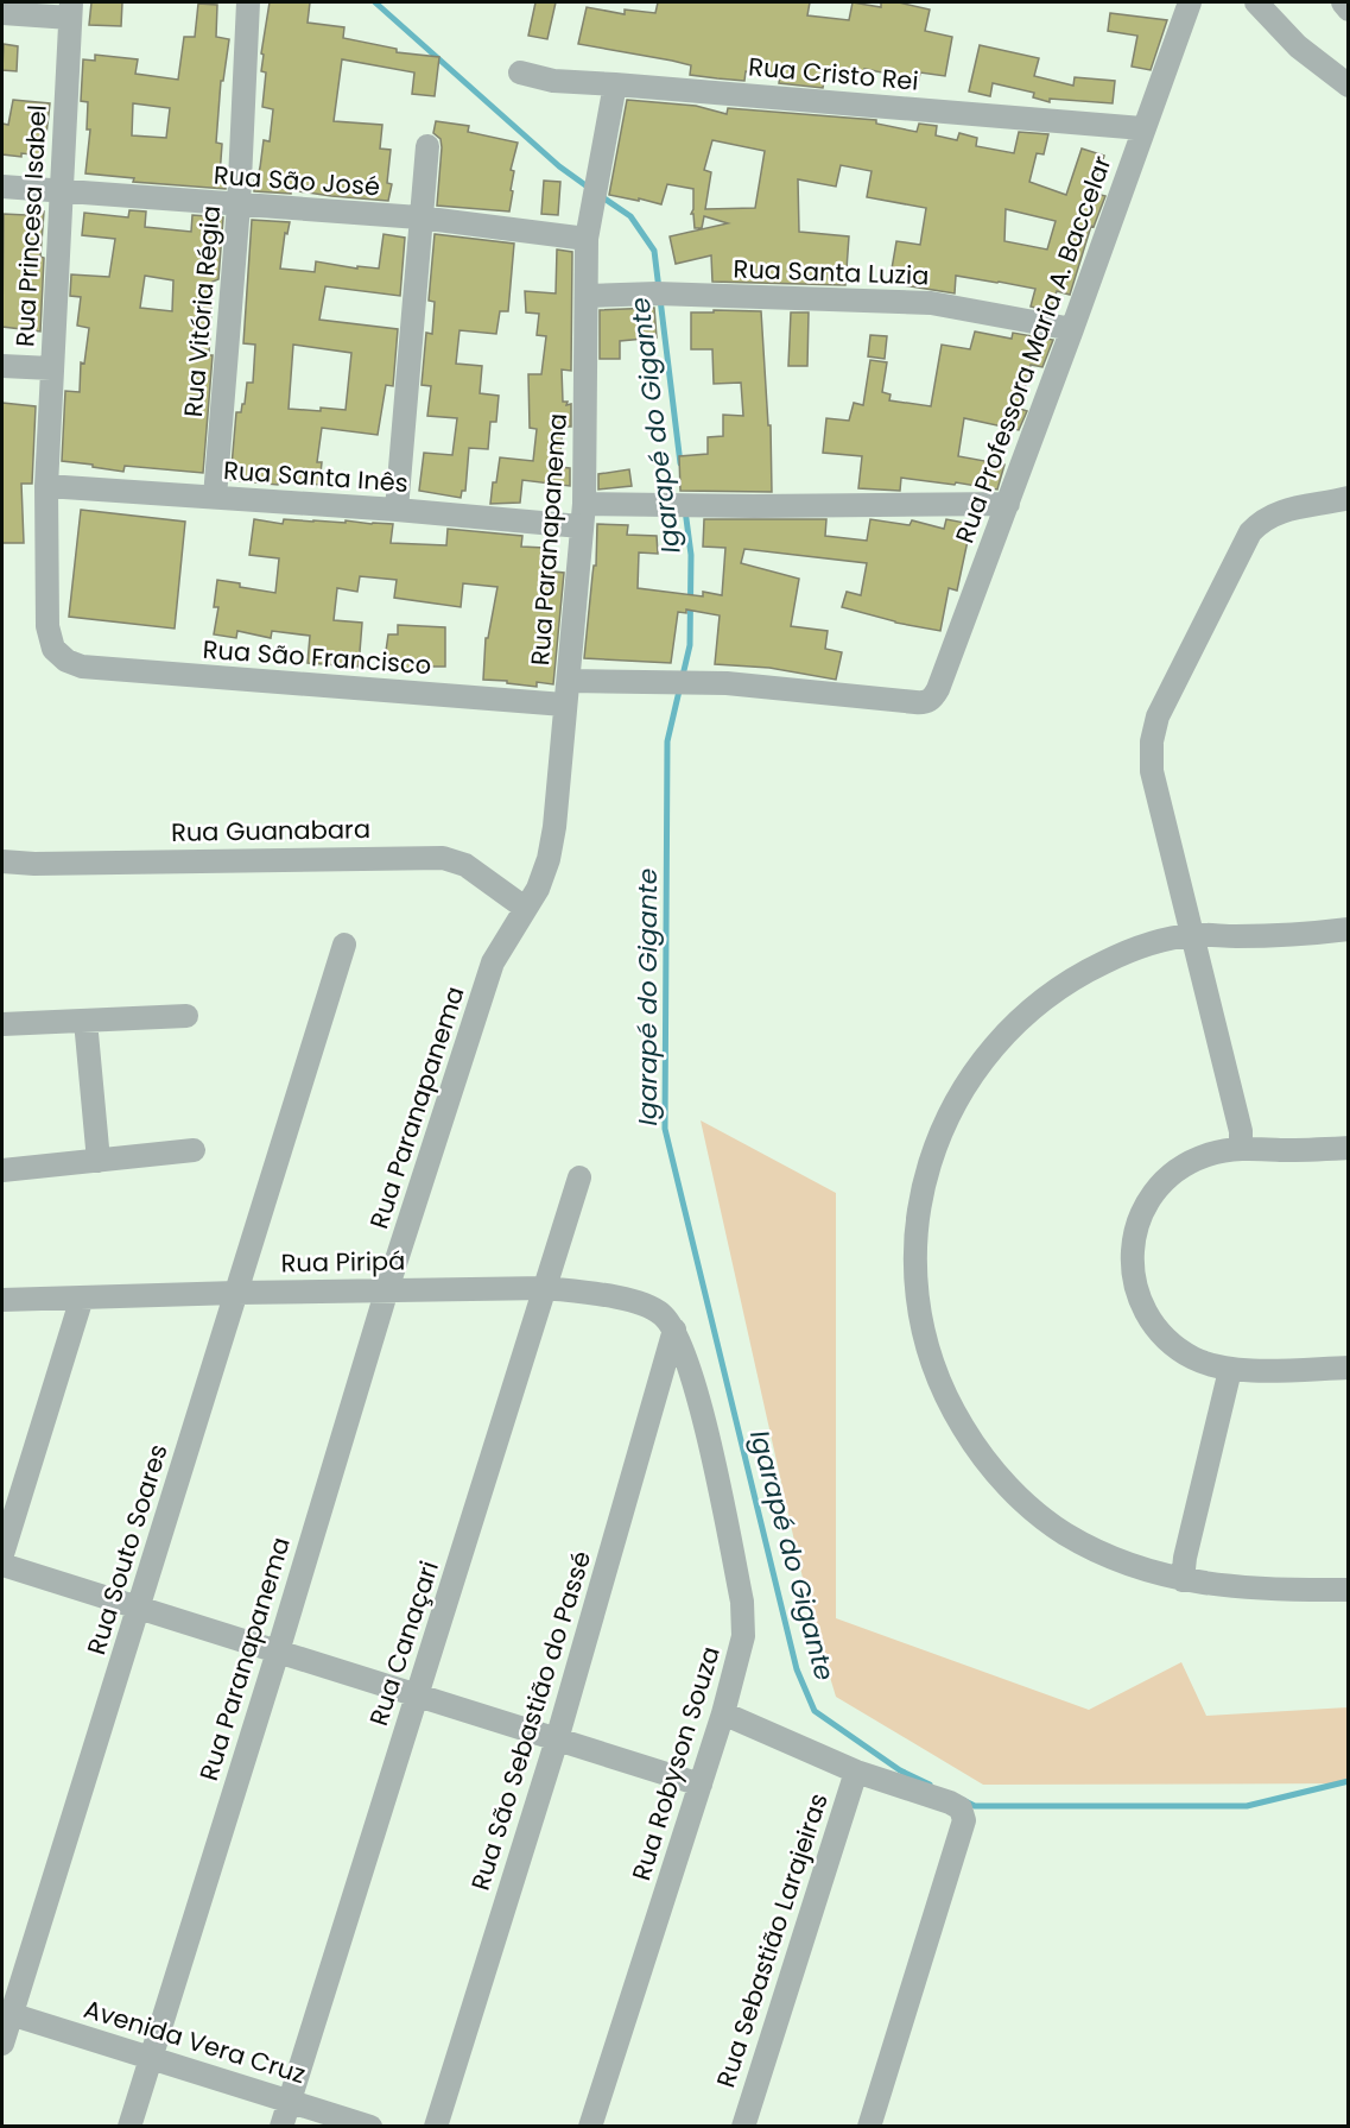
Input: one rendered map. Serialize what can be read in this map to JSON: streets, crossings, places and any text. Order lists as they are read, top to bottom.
{
  "streets": {
    "street": [
      "Rua Cristo Rei",
      "Rua São José",
      "Rua Princesa Isabel",
      "Rua Santa Luzia",
      "Rua Vitória Régia",
      "Rua Professora Maria A. Baccelar",
      "Rua Santa Inês",
      "Rua Paranapanema",
      "Rua São Francisco",
      "Rua Guanabara",
      "Rua Piripá",
      "Rua Souto Soares",
      "Rua Canaçari",
      "Rua São Sebastião do Passé",
      "Rua Robyson Souza",
      "Rua Sebastião Larajeiras",
      "Avenida Vera Cruz"
    ]
  },
  "crossings": [
    ["Rua Cristo Rei", "Rua Professora Maria A. Baccelar"],
    ["Rua Cristo Rei", "Rua Paranapanema"],
    ["Rua São José", "Rua Princesa Isabel"],
    ["Rua São José", "Rua Vitória Régia"],
    ["Rua São José", "Rua Paranapanema"],
    ["Rua Princesa Isabel", "Rua Santa Inês"],
    ["Rua Princesa Isabel", "Rua São Francisco"],
    ["Rua Santa Luzia", "Rua Professora Maria A. Baccelar"],
    ["Rua Santa Luzia", "Rua Paranapanema"],
    ["Rua Vitória Régia", "Rua Santa Inês"],
    ["Rua Professora Maria A. Baccelar", "Rua Santa Inês"],
    ["Rua Professora Maria A. Baccelar", "Rua Paranapanema"],
    ["Rua Santa Inês", "Rua Paranapanema"],
    ["Rua Paranapanema", "Rua São Francisco"],
    ["Rua Paranapanema", "Rua Guanabara"],
    ["Rua Paranapanema", "Rua Piripá"],
    ["Rua Paranapanema", "Avenida Vera Cruz"],
    ["Rua Piripá", "Rua Souto Soares"],
    ["Rua Piripá", "Rua Canaçari"],
    ["Rua Piripá", "Rua São Sebastião do Passé"],
    ["Rua Piripá", "Rua Robyson Souza"],
    ["Rua Souto Soares", "Avenida Vera Cruz"],
    ["Rua Canaçari", "Avenida Vera Cruz"],
    ["Rua São Sebastião do Passé", "Rua Robyson Souza"]
  ],
  "water": ["Igarapé do Gigante"]
}
